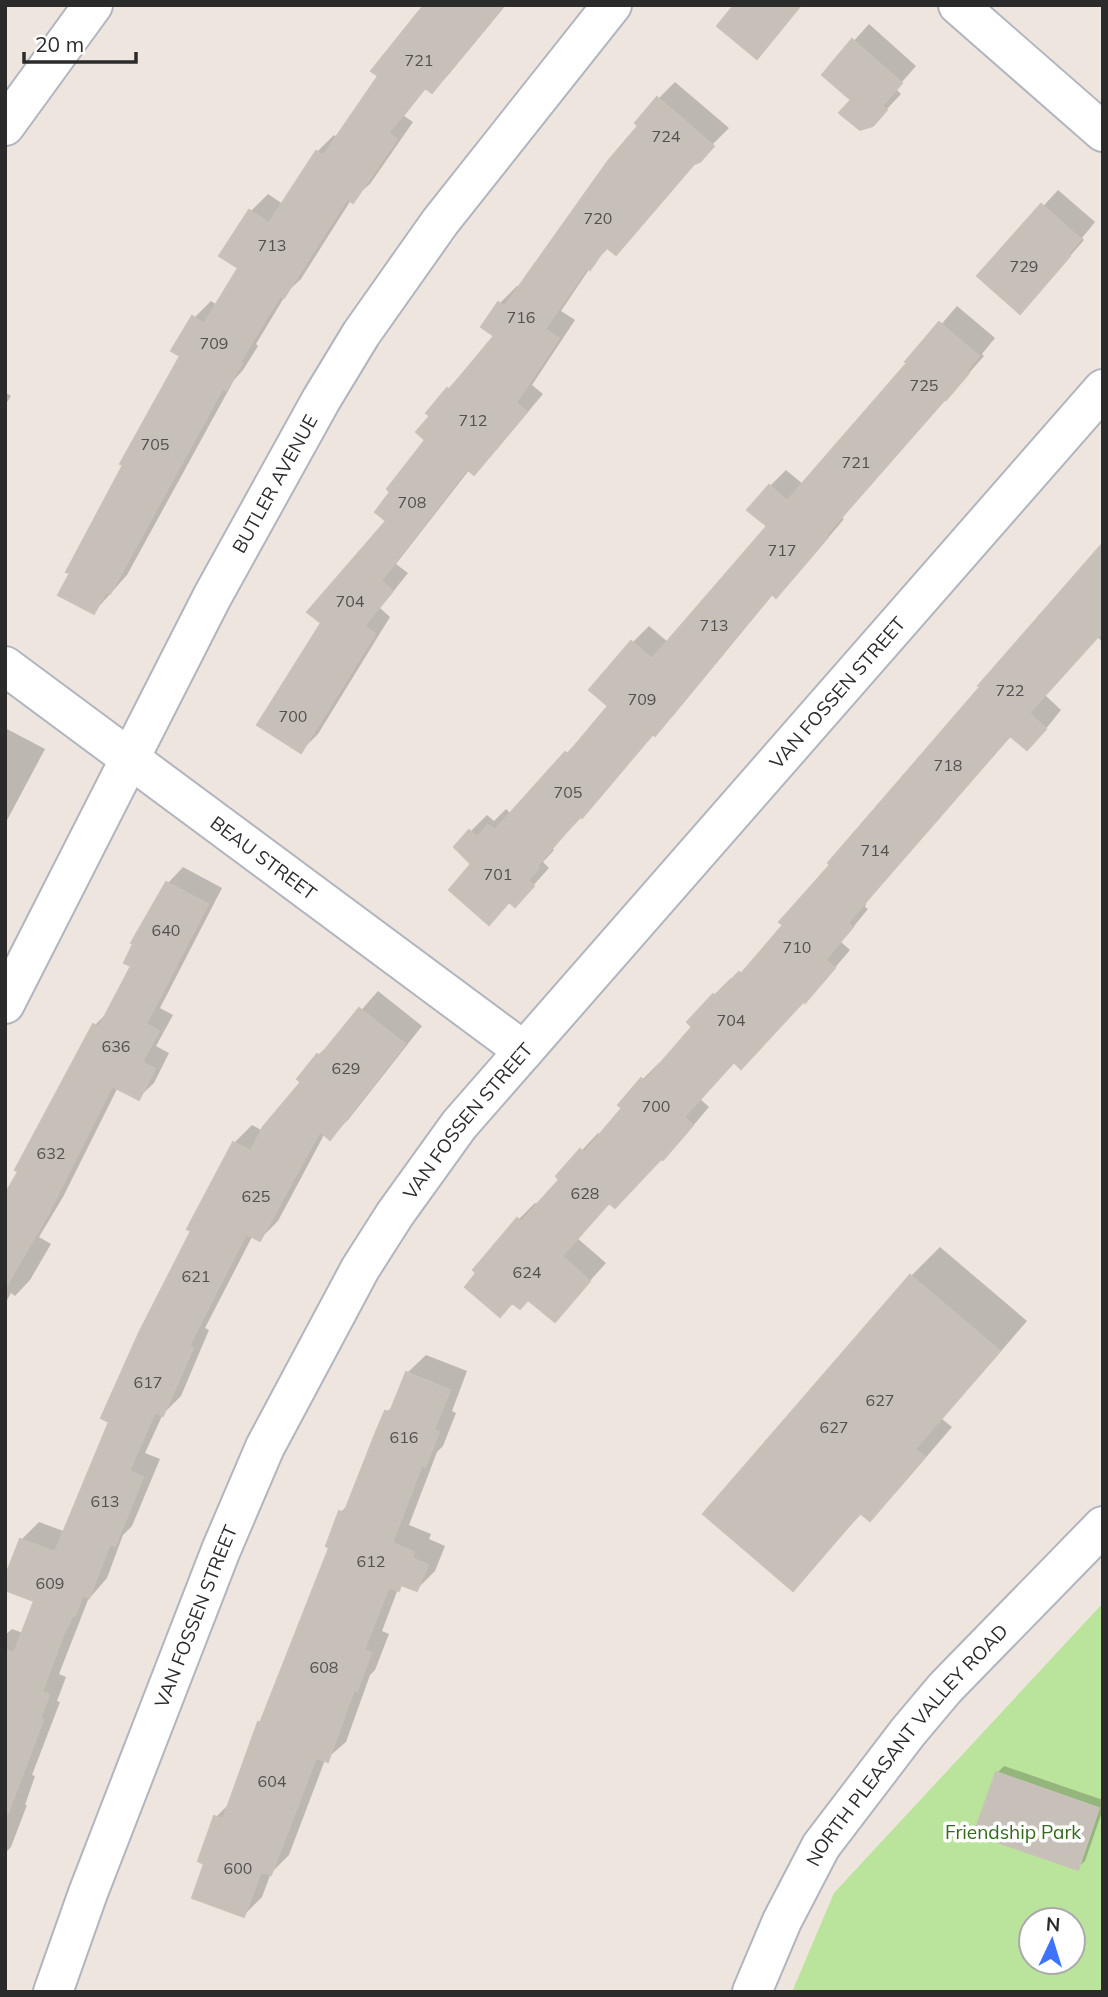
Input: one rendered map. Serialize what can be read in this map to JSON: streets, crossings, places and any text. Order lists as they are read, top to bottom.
{
  "streets": {
    "street": [
      "BUTLER AVENUE",
      "VAN FOSSEN STREET",
      "BEAU STREET",
      "NORTH PLEASANT VALLEY ROAD"
    ]
  },
  "crossings": [
    ["BUTLER AVENUE", "BEAU STREET"],
    ["VAN FOSSEN STREET", "BEAU STREET"]
  ],
  "parks": ["Friendship Park"],
  "house_numbers": [
    "721",
    "724",
    "720",
    "713",
    "729",
    "716",
    "709",
    "725",
    "712",
    "705",
    "721",
    "708",
    "717",
    "704",
    "713",
    "722",
    "709",
    "700",
    "718",
    "705",
    "714",
    "701",
    "640",
    "710",
    "704",
    "636",
    "629",
    "700",
    "632",
    "628",
    "625",
    "624",
    "621",
    "617",
    "627",
    "627",
    "616",
    "613",
    "612",
    "609",
    "608",
    "604",
    "600"
  ],
  "scale_bar": "20 m",
  "north": "top"
}
